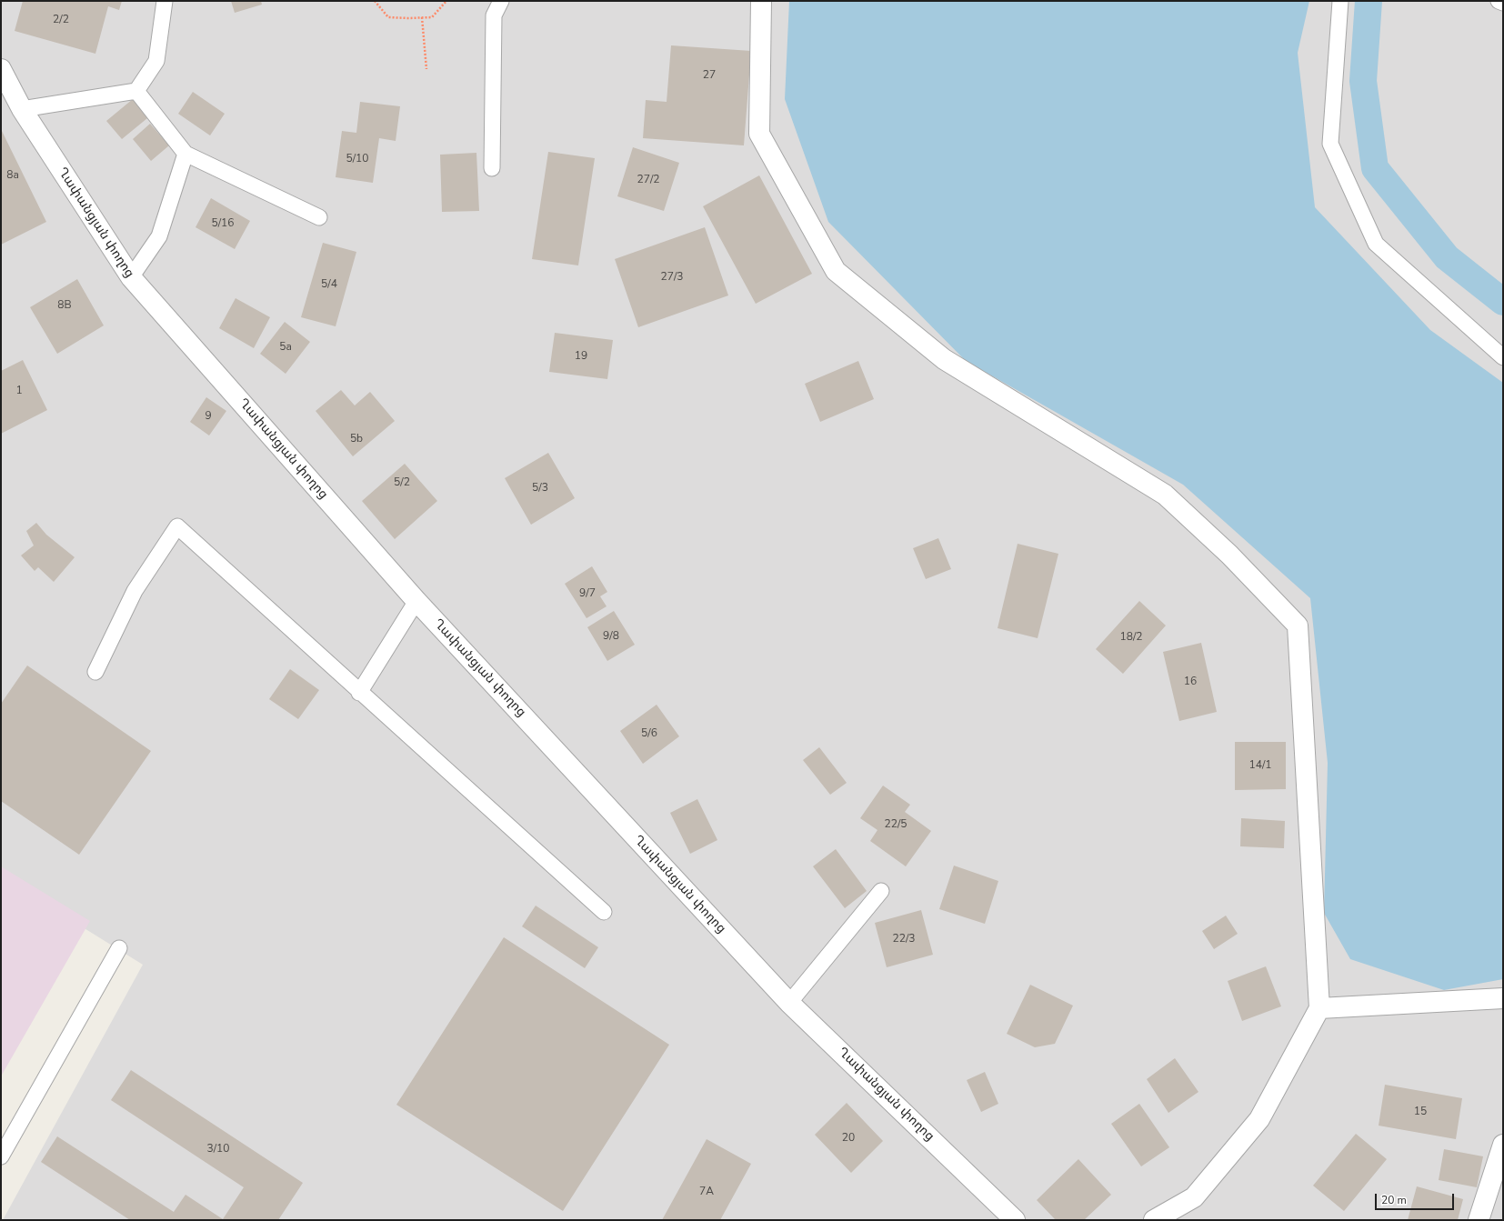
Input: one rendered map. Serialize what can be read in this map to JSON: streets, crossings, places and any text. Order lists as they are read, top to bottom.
{
  "streets": {
    "street": ["Ղափանցյան փողոց"]
  },
  "house_numbers": [
    "2/2",
    "27",
    "5/10",
    "8a",
    "27/2",
    "5/16",
    "27/3",
    "5/4",
    "8B",
    "5a",
    "19",
    "1",
    "9",
    "5b",
    "5/2",
    "5/3",
    "9/7",
    "9/8",
    "18/2",
    "16",
    "5/6",
    "14/1",
    "22/5",
    "22/3",
    "15",
    "20",
    "3/10",
    "7A"
  ],
  "scale_bar": "20 m"
}
